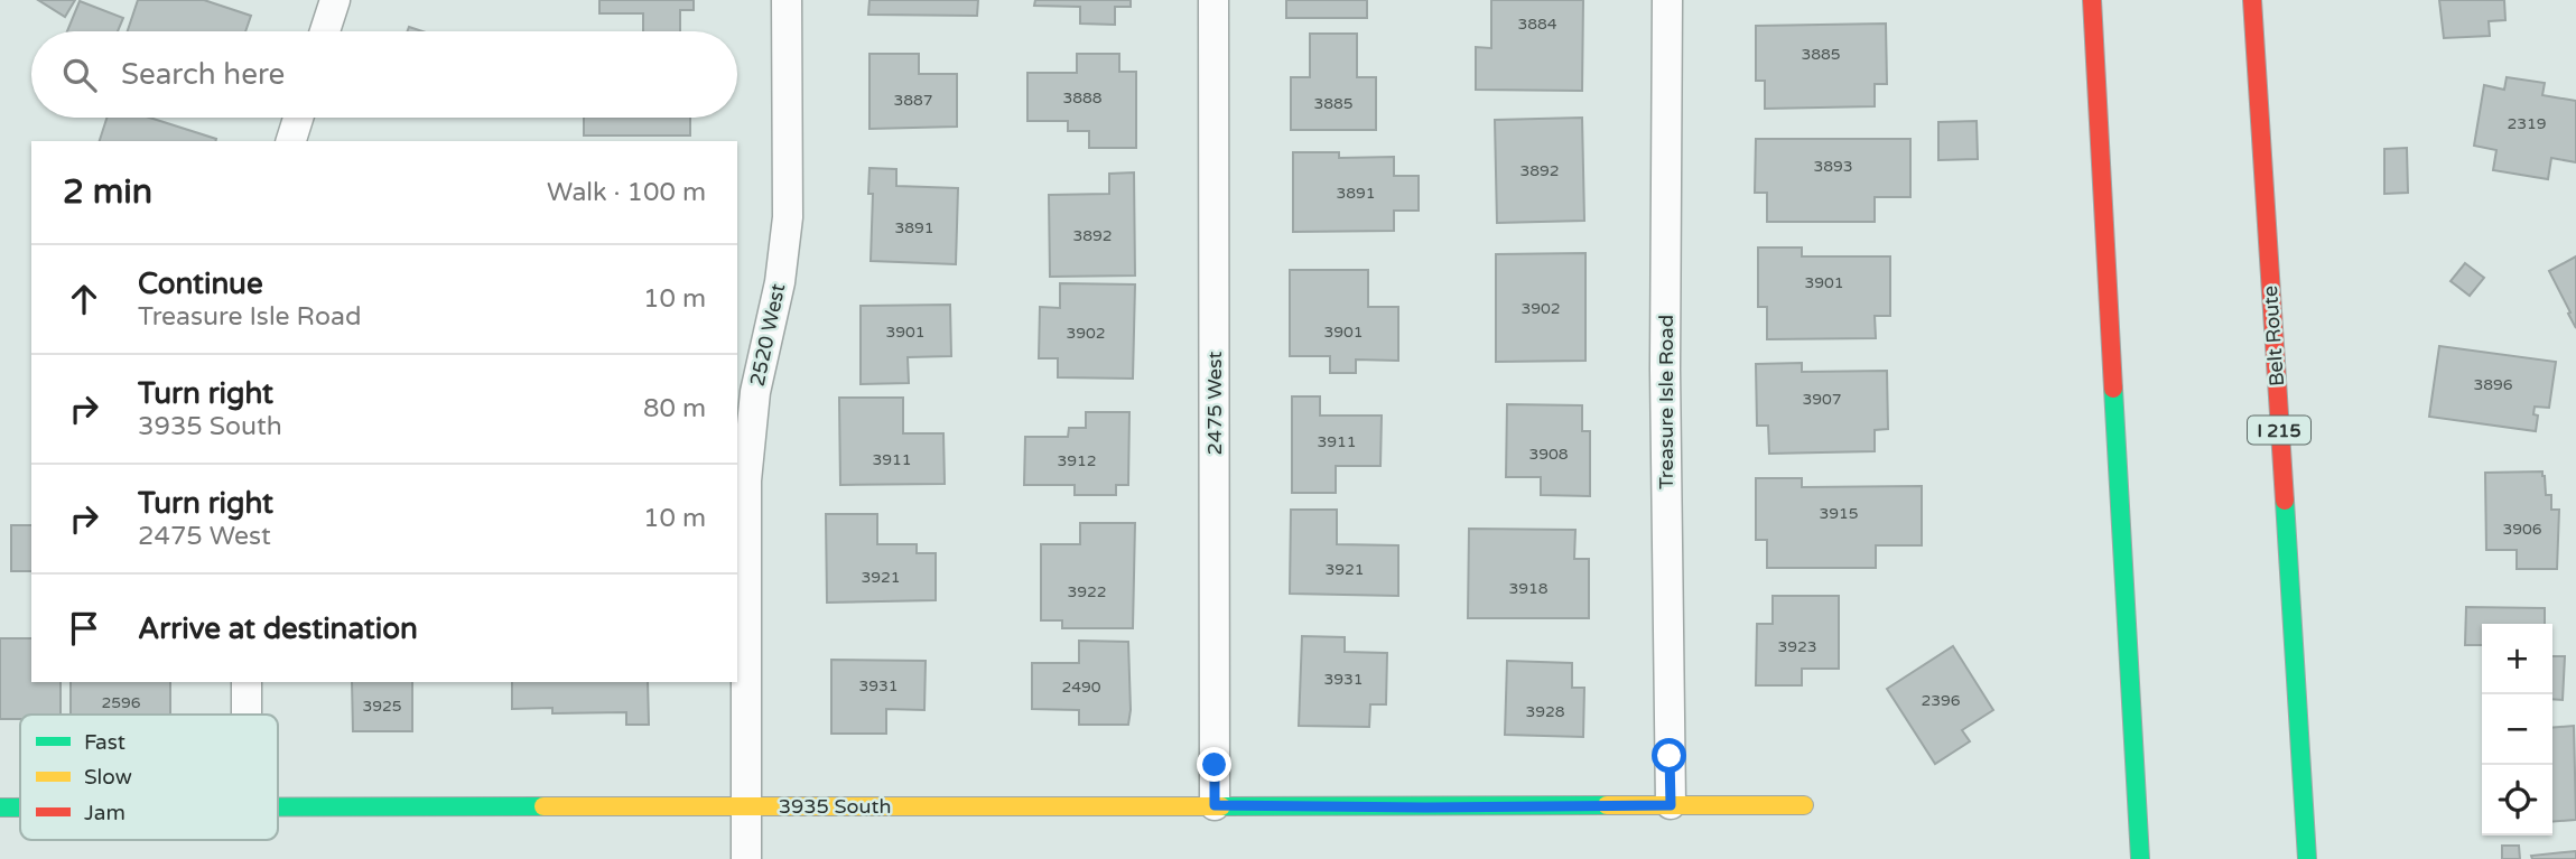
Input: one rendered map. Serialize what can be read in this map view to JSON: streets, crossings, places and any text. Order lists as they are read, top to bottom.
{
  "streets": {
    "main road": ["Belt Route", "I 215", "3935 South"],
    "street": ["2520 West", "Treasure Isle Road", "2475 West"]
  },
  "crossings": [
    ["2520 West", "3935 South"],
    ["Treasure Isle Road", "3935 South"],
    ["2475 West", "3935 South"]
  ],
  "house_numbers": [
    "3884",
    "3885",
    "3888",
    "3887",
    "3885",
    "2319",
    "3893",
    "3892",
    "3891",
    "3891",
    "3892",
    "3901",
    "3902",
    "3901",
    "3901",
    "3902",
    "3896",
    "3907",
    "3911",
    "3908",
    "3911",
    "3912",
    "3915",
    "3906",
    "3921",
    "3921",
    "3918",
    "3922",
    "3923",
    "3931",
    "3931",
    "2490",
    "2396",
    "2596",
    "3925",
    "3928"
  ],
  "legend": ["Fast", "Slow", "Jam"],
  "page": {
    "search": "Search here",
    "heading": ["2 min", "Walk · 100 m"],
    "list": [
      ["Continue", "Treasure Isle Road", "10 m"],
      ["Turn right", "3935 South", "80 m"],
      ["Turn right", "2475 West", "10 m"],
      "Arrive at destination"
    ],
    "map_buttons": ["+", "−"]
  }
}
